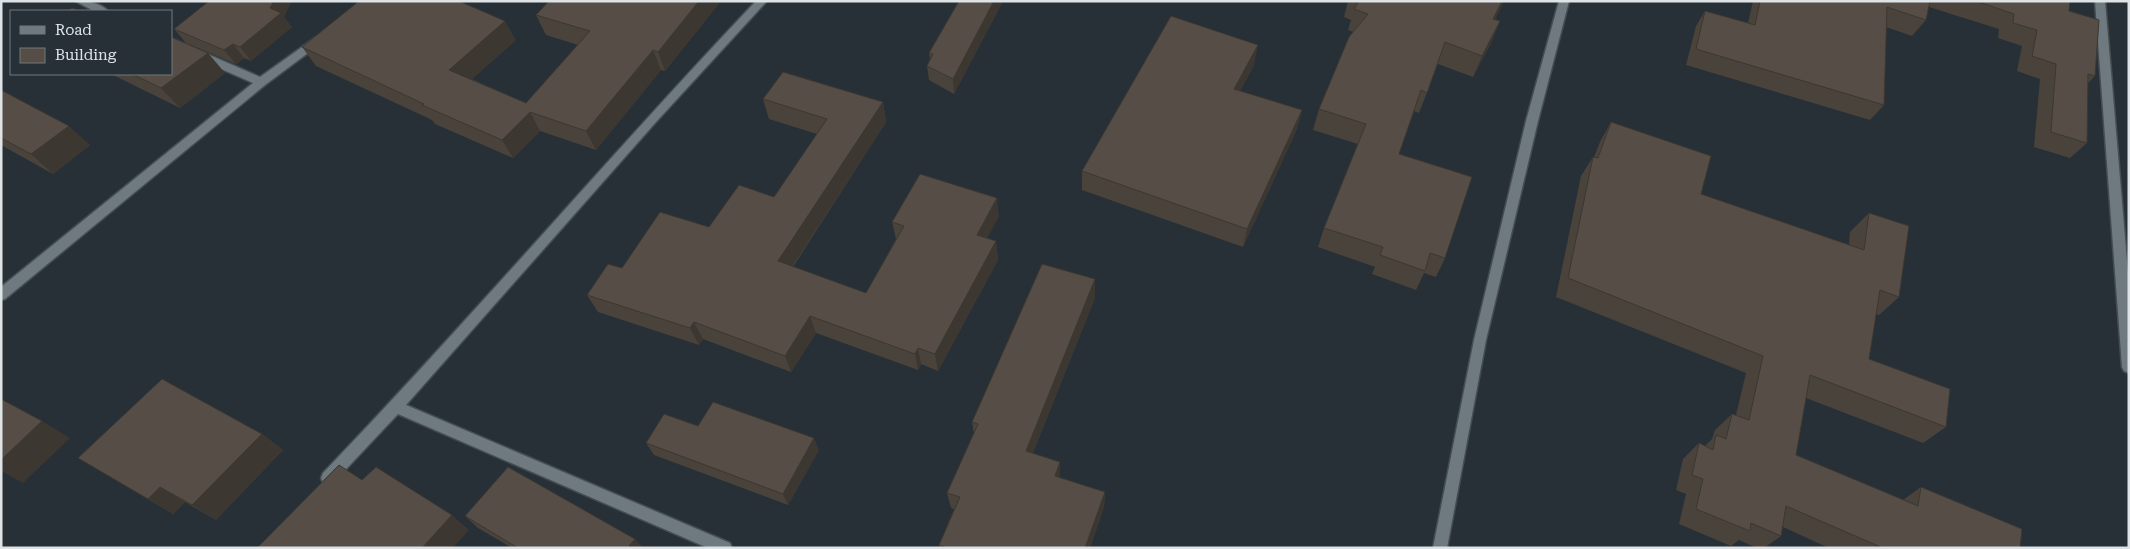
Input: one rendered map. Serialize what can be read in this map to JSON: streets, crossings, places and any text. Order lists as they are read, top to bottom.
{
  "legend": ["Road", "Building"]
}
